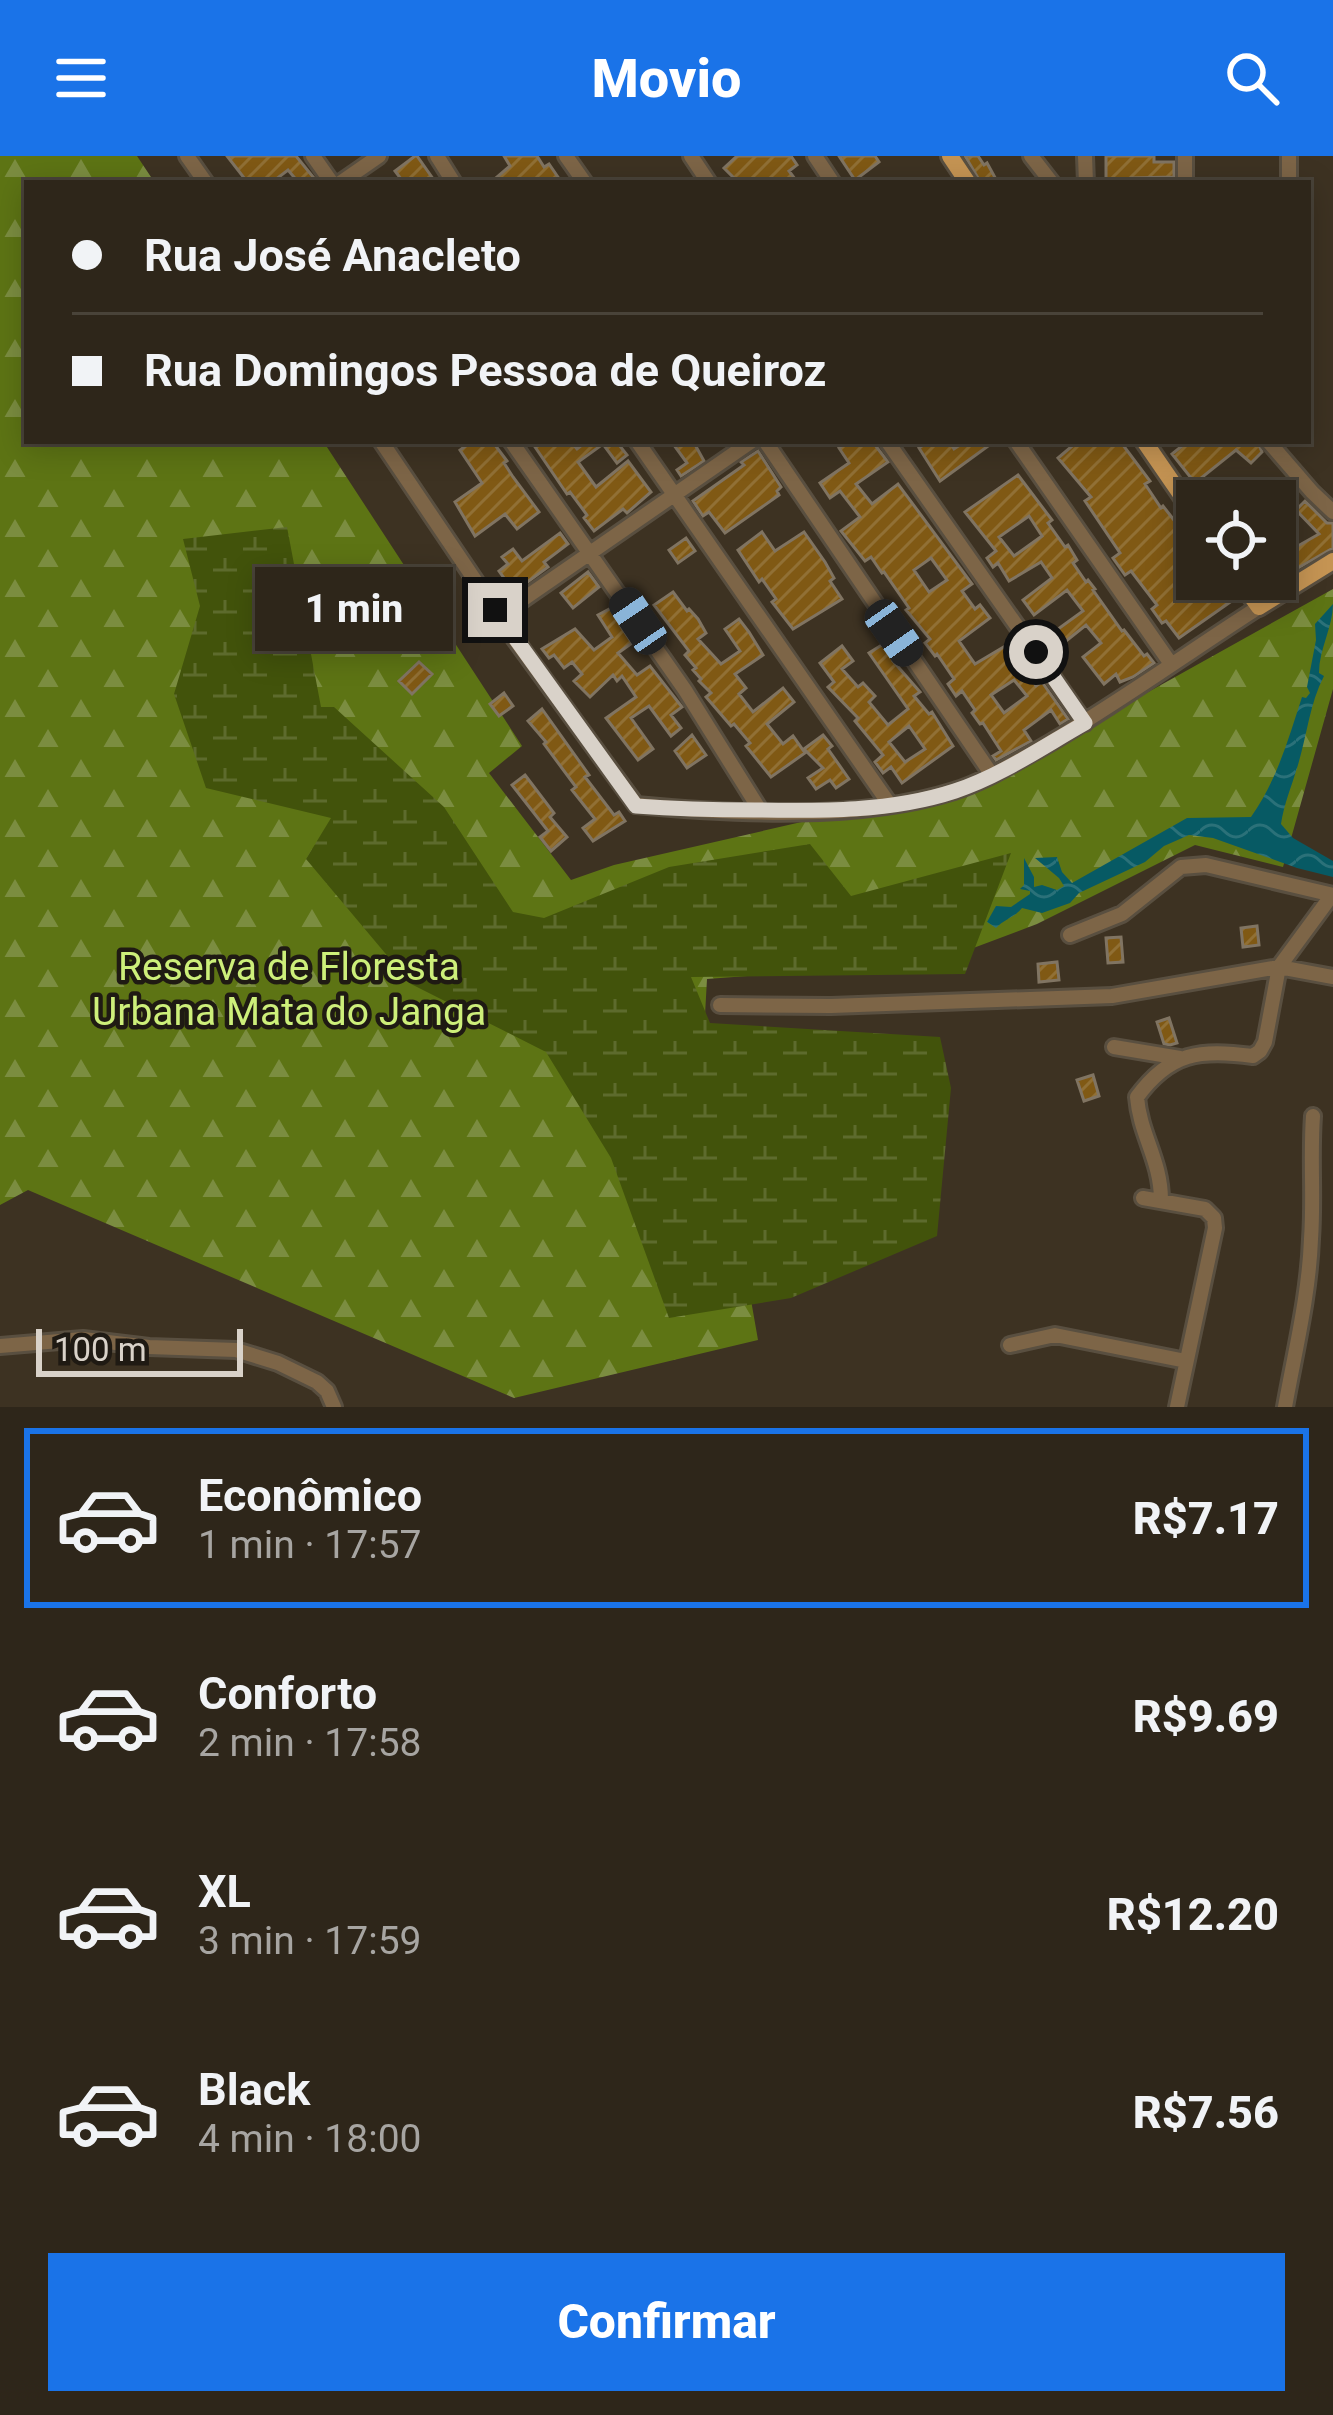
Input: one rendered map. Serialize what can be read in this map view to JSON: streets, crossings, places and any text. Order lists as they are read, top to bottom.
{
  "parks": ["Reserva de Floresta Urbana Mata do Janga"],
  "scale_bar": "100 m",
  "page": {
    "header": "Movio",
    "banner": ["Rua José Anacleto", "Rua Domingos Pessoa de Queiroz"],
    "bubble": "1 min",
    "scale": "100 m",
    "list": [
      {
        "name": "Econômico",
        "note": "1 min · 17:57",
        "value": "R$7.17"
      },
      {
        "name": "Conforto",
        "note": "2 min · 17:58",
        "value": "R$9.69"
      },
      {
        "name": "XL",
        "note": "3 min · 17:59",
        "value": "R$12.20"
      },
      {
        "name": "Black",
        "note": "4 min · 18:00",
        "value": "R$7.56"
      }
    ],
    "buttons": "Confirmar"
  }
}
